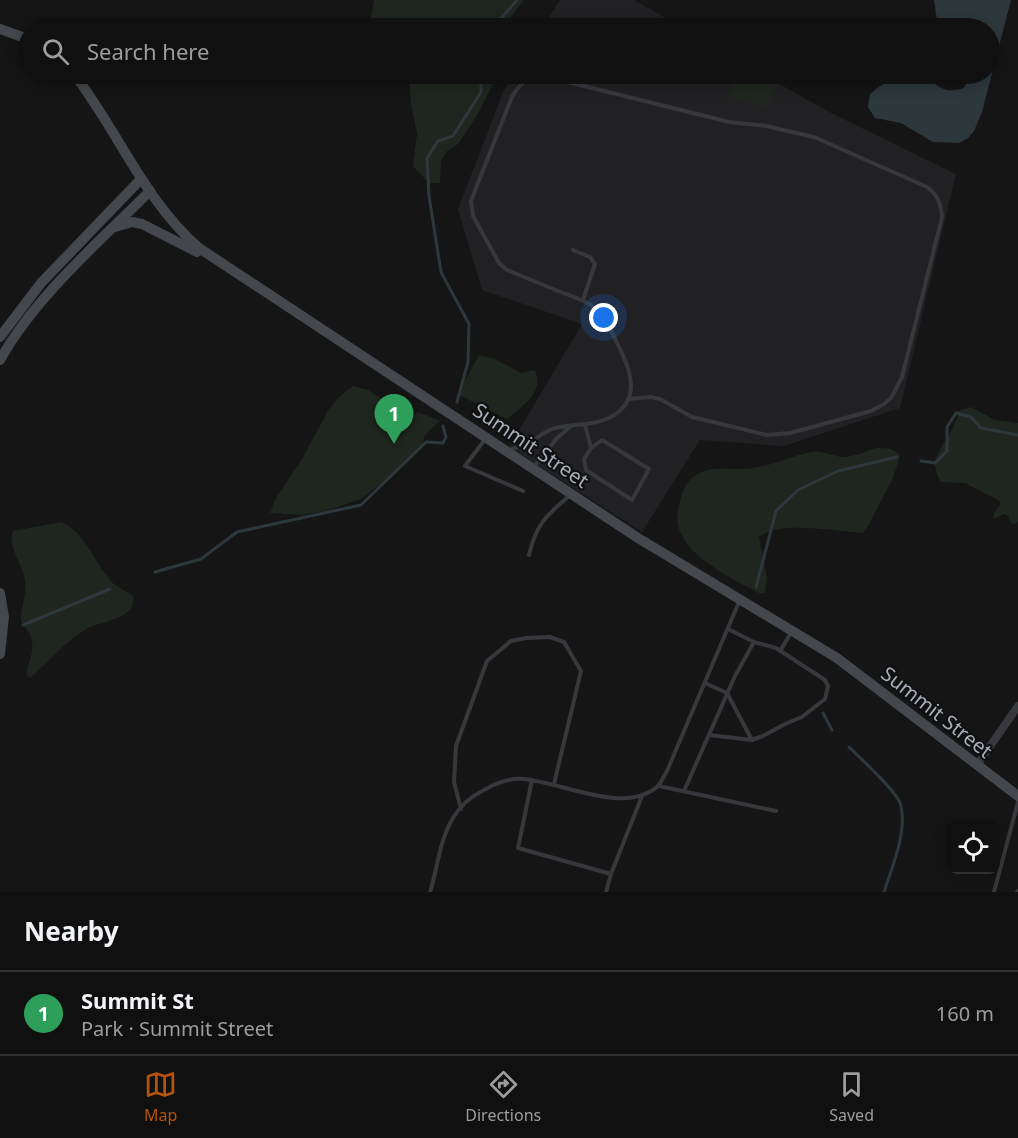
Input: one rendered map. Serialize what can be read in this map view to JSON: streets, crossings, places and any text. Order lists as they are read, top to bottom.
{
  "streets": {
    "main road": ["Summit Street"]
  },
  "page": {
    "search": "Search here",
    "pins": "1",
    "heading": "Nearby",
    "list": [
      {
        "mark": "1",
        "name": "Summit St",
        "note": "Park · Summit Street",
        "value": "160 m"
      }
    ],
    "nav": ["Map", "Directions", "Saved"]
  }
}
